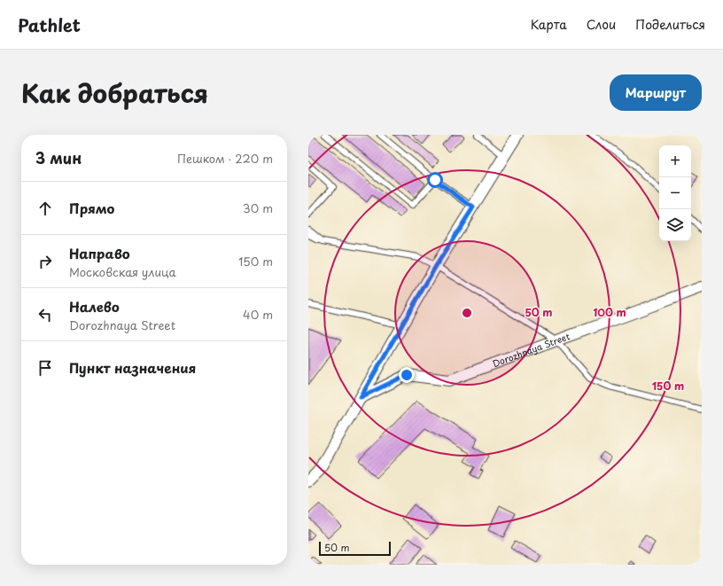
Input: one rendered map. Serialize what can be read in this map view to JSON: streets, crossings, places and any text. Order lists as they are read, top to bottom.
{
  "streets": {
    "street": ["Dorozhnaya Street"]
  },
  "scale_bar": "50 m",
  "page": {
    "header": "Pathlet",
    "nav": ["Карта", "Слои", "Поделиться"],
    "title": "Как добраться",
    "buttons": "Маршрут",
    "heading": ["3 мин", "Пешком · 220 m"],
    "map_buttons": ["+", "−"],
    "list": [
      ["Прямо", "30 m"],
      ["Направо", "Московская улица", "150 m"],
      ["Налево", "Dorozhnaya Street", "40 m"],
      "Пункт назначения"
    ],
    "scale": "50 m"
  },
  "rings": ["50 m", "100 m", "150 m"]
}
